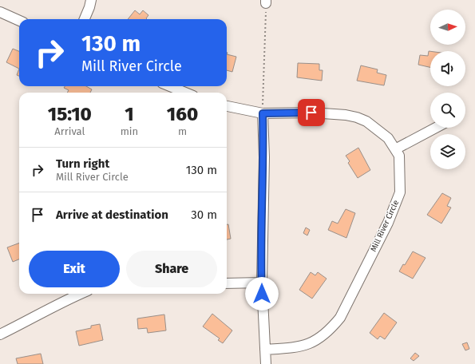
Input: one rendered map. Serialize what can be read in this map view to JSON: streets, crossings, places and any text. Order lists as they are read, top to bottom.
{
  "streets": {
    "street": ["Mill River Circle"]
  },
  "north": "right",
  "page": {
    "turn": ["130 m", "Mill River Circle"],
    "eta": [
      "15:10",
      "Arrival",
      "1",
      "min",
      "160",
      "m"
    ],
    "list": [
      {
        "name": "Turn right",
        "note": "Mill River Circle",
        "value": "130 m"
      },
      {
        "name": "Arrive at destination",
        "value": "30 m"
      }
    ],
    "buttons": ["Exit", "Share"]
  }
}
